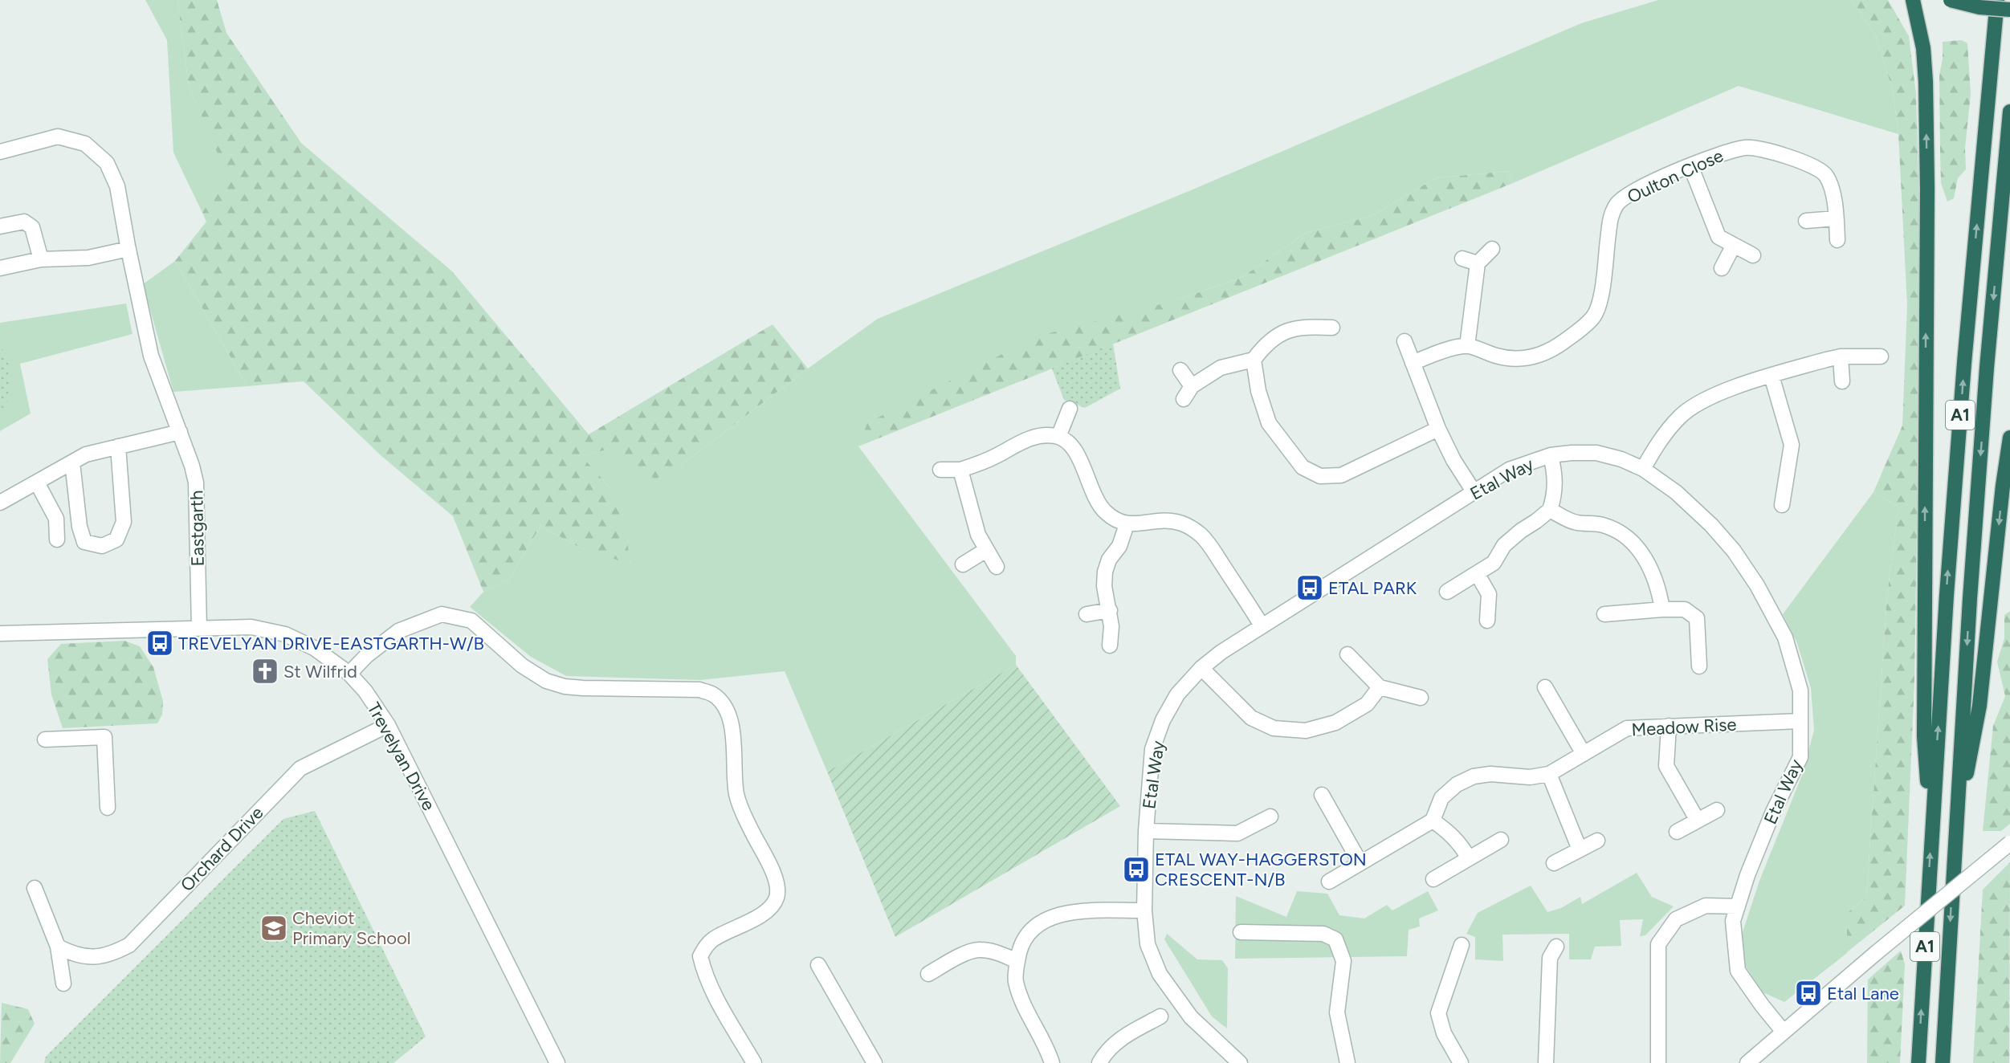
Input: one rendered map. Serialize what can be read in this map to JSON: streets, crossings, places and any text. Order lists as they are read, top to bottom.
{
  "streets": {
    "highway": ["A1"],
    "street": [
      "Oulton Close",
      "Etal Way",
      "Eastgarth",
      "Meadow Rise",
      "Trevelyan Drive",
      "Orchard Drive"
    ]
  },
  "crossings": [
    ["Etal Way", "Meadow Rise"],
    ["Eastgarth", "Trevelyan Drive"],
    ["Trevelyan Drive", "Orchard Drive"]
  ],
  "places": {
    "bus stop": [
      "ETAL PARK",
      "TREVELYAN DRIVE-EASTGARTH-W/B",
      "ETAL WAY-HAGGERSTON CRESCENT-N/B",
      "Etal Lane"
    ],
    "church": ["St Wilfrid"],
    "school or university": ["Cheviot Primary School"]
  }
}
